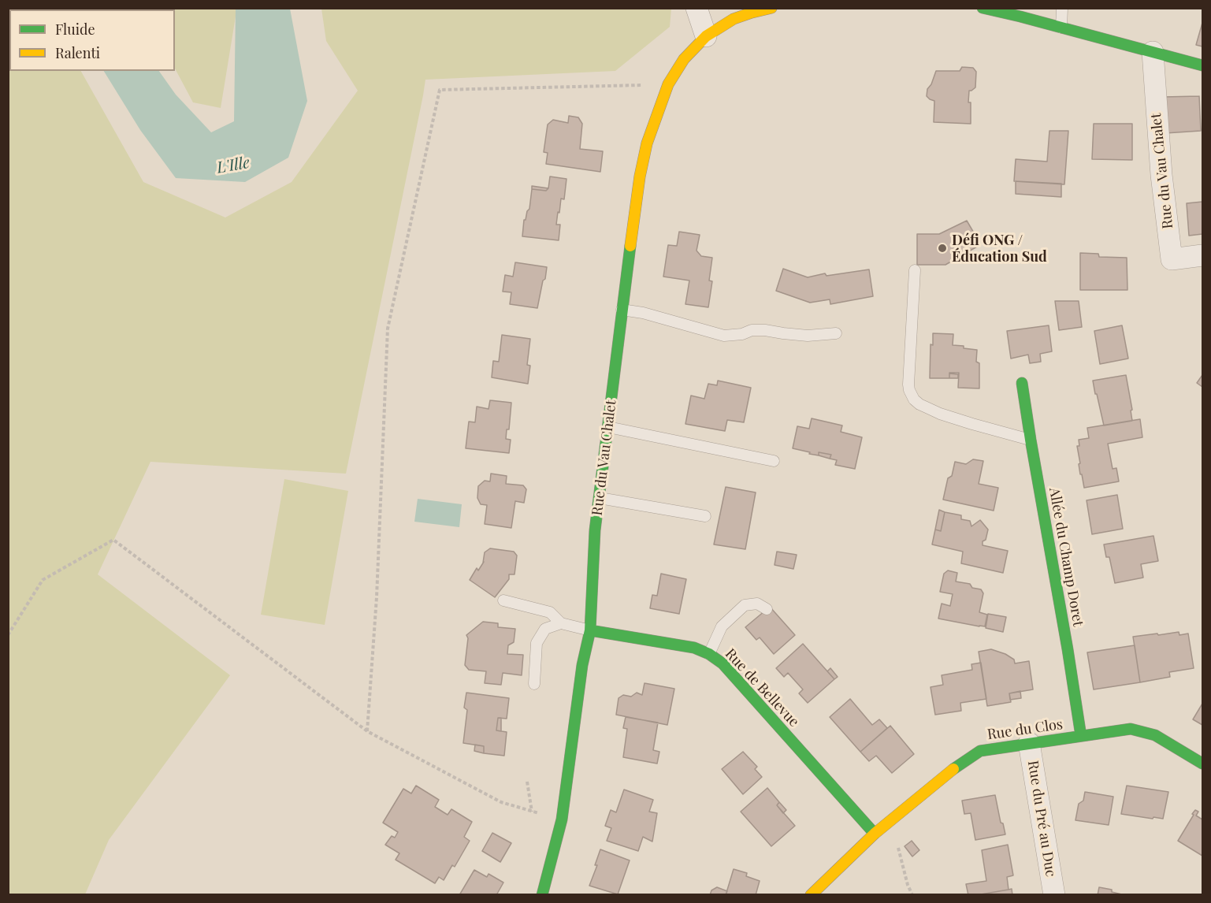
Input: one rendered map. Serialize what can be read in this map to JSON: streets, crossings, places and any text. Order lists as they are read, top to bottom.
{
  "streets": {
    "street": [
      "Rue du Vau Chalet",
      "Allée du Champ Doret",
      "Rue de Bellevue",
      "Rue du Clos",
      "Rue du Pré au Duc"
    ]
  },
  "crossings": [
    ["Rue du Vau Chalet", "Rue de Bellevue"],
    ["Allée du Champ Doret", "Rue du Clos"],
    ["Rue de Bellevue", "Rue du Clos"],
    ["Rue du Clos", "Rue du Pré au Duc"]
  ],
  "water": ["L'Ille"],
  "places": ["Défi ONG / Éducation Sud"],
  "legend": ["Fluide", "Ralenti"]
}
